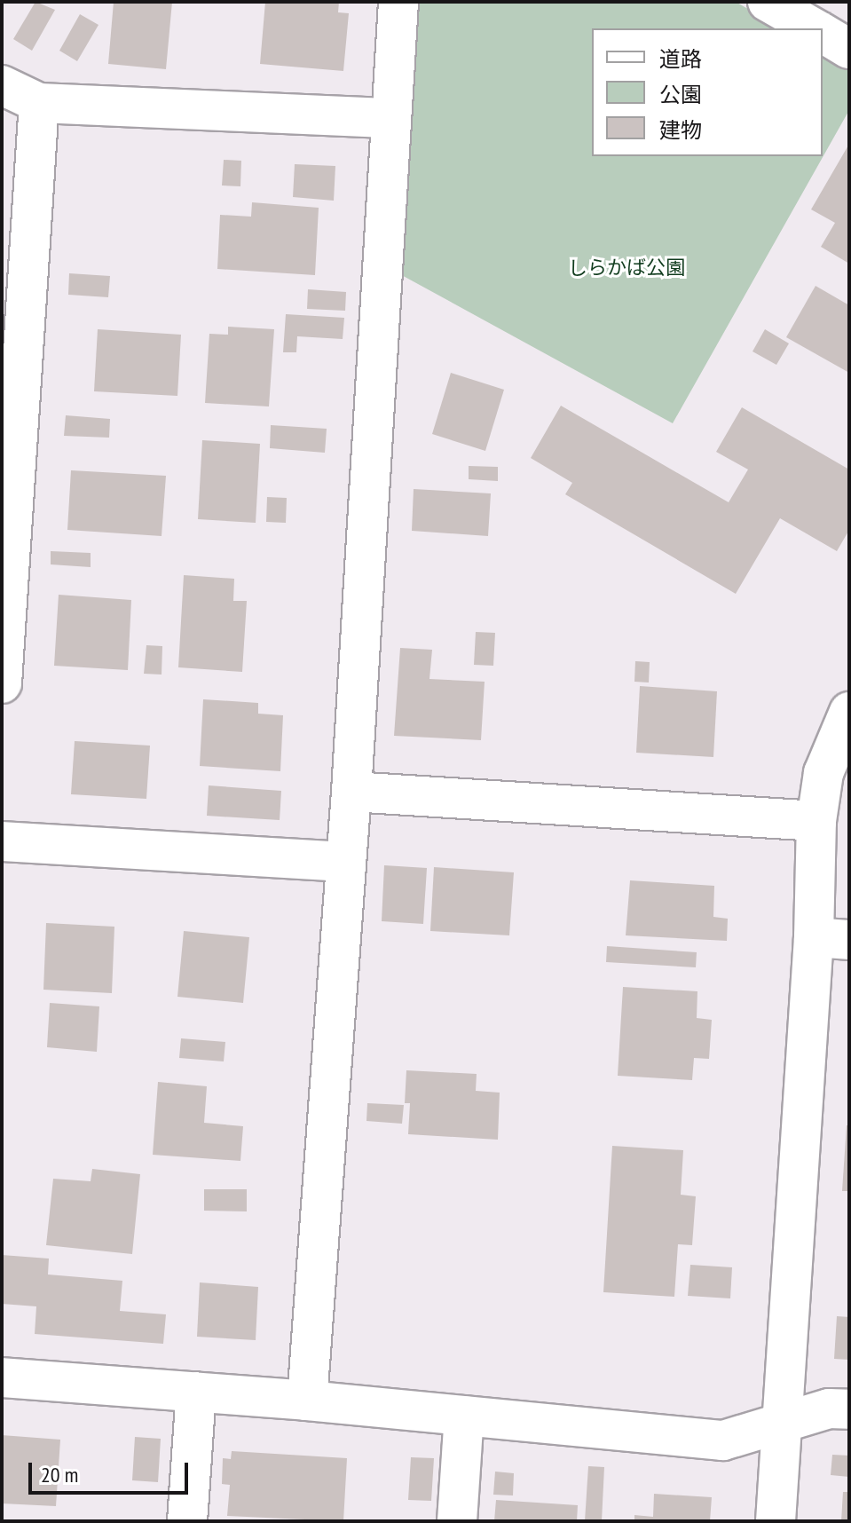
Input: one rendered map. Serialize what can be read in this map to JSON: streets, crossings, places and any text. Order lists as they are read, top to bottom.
{
  "parks": ["しらかば公園"],
  "legend": ["道路", "公園", "建物"],
  "scale_bar": "20 m"
}
